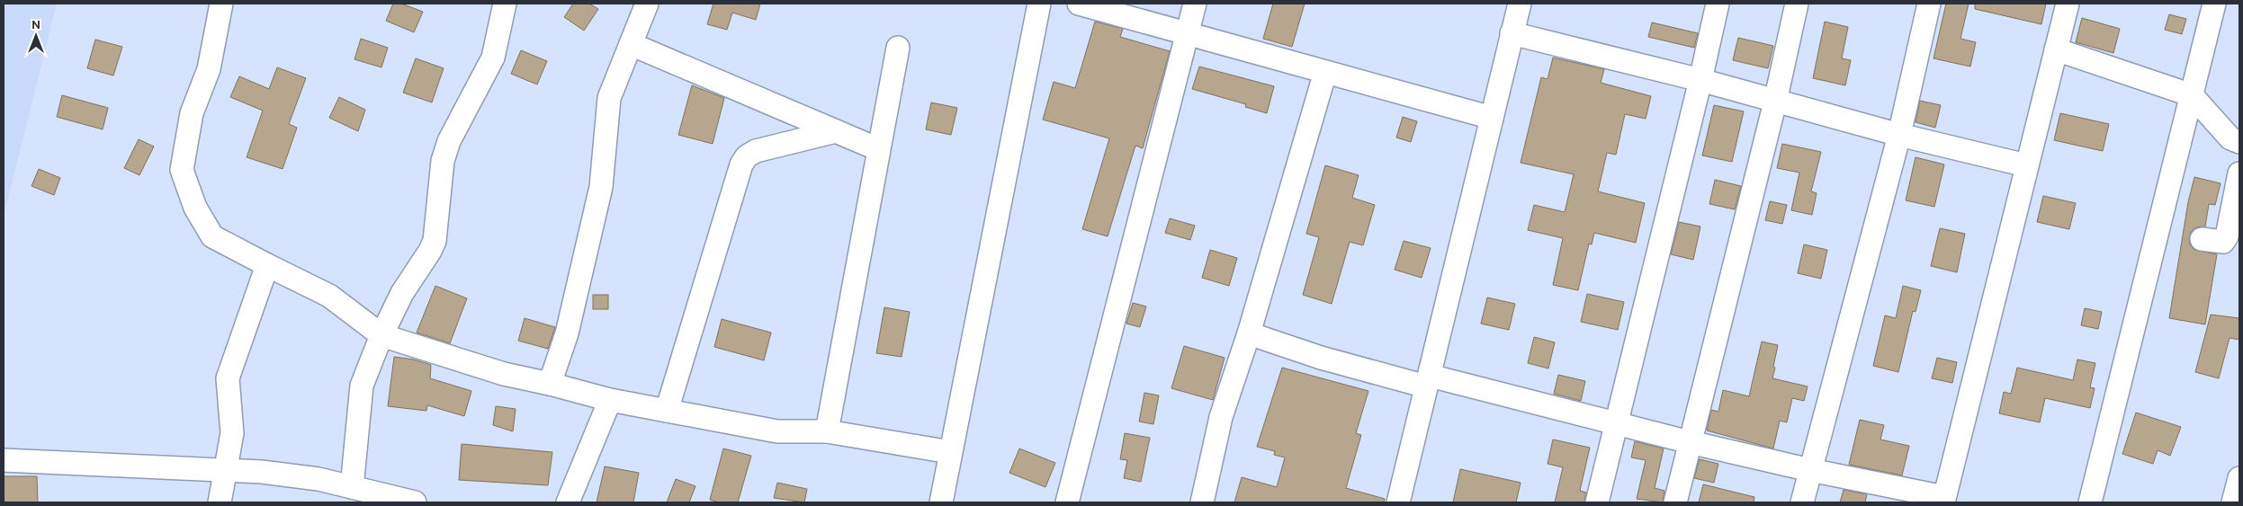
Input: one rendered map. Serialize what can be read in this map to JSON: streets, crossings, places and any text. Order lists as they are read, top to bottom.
{
  "north": "top"
}
